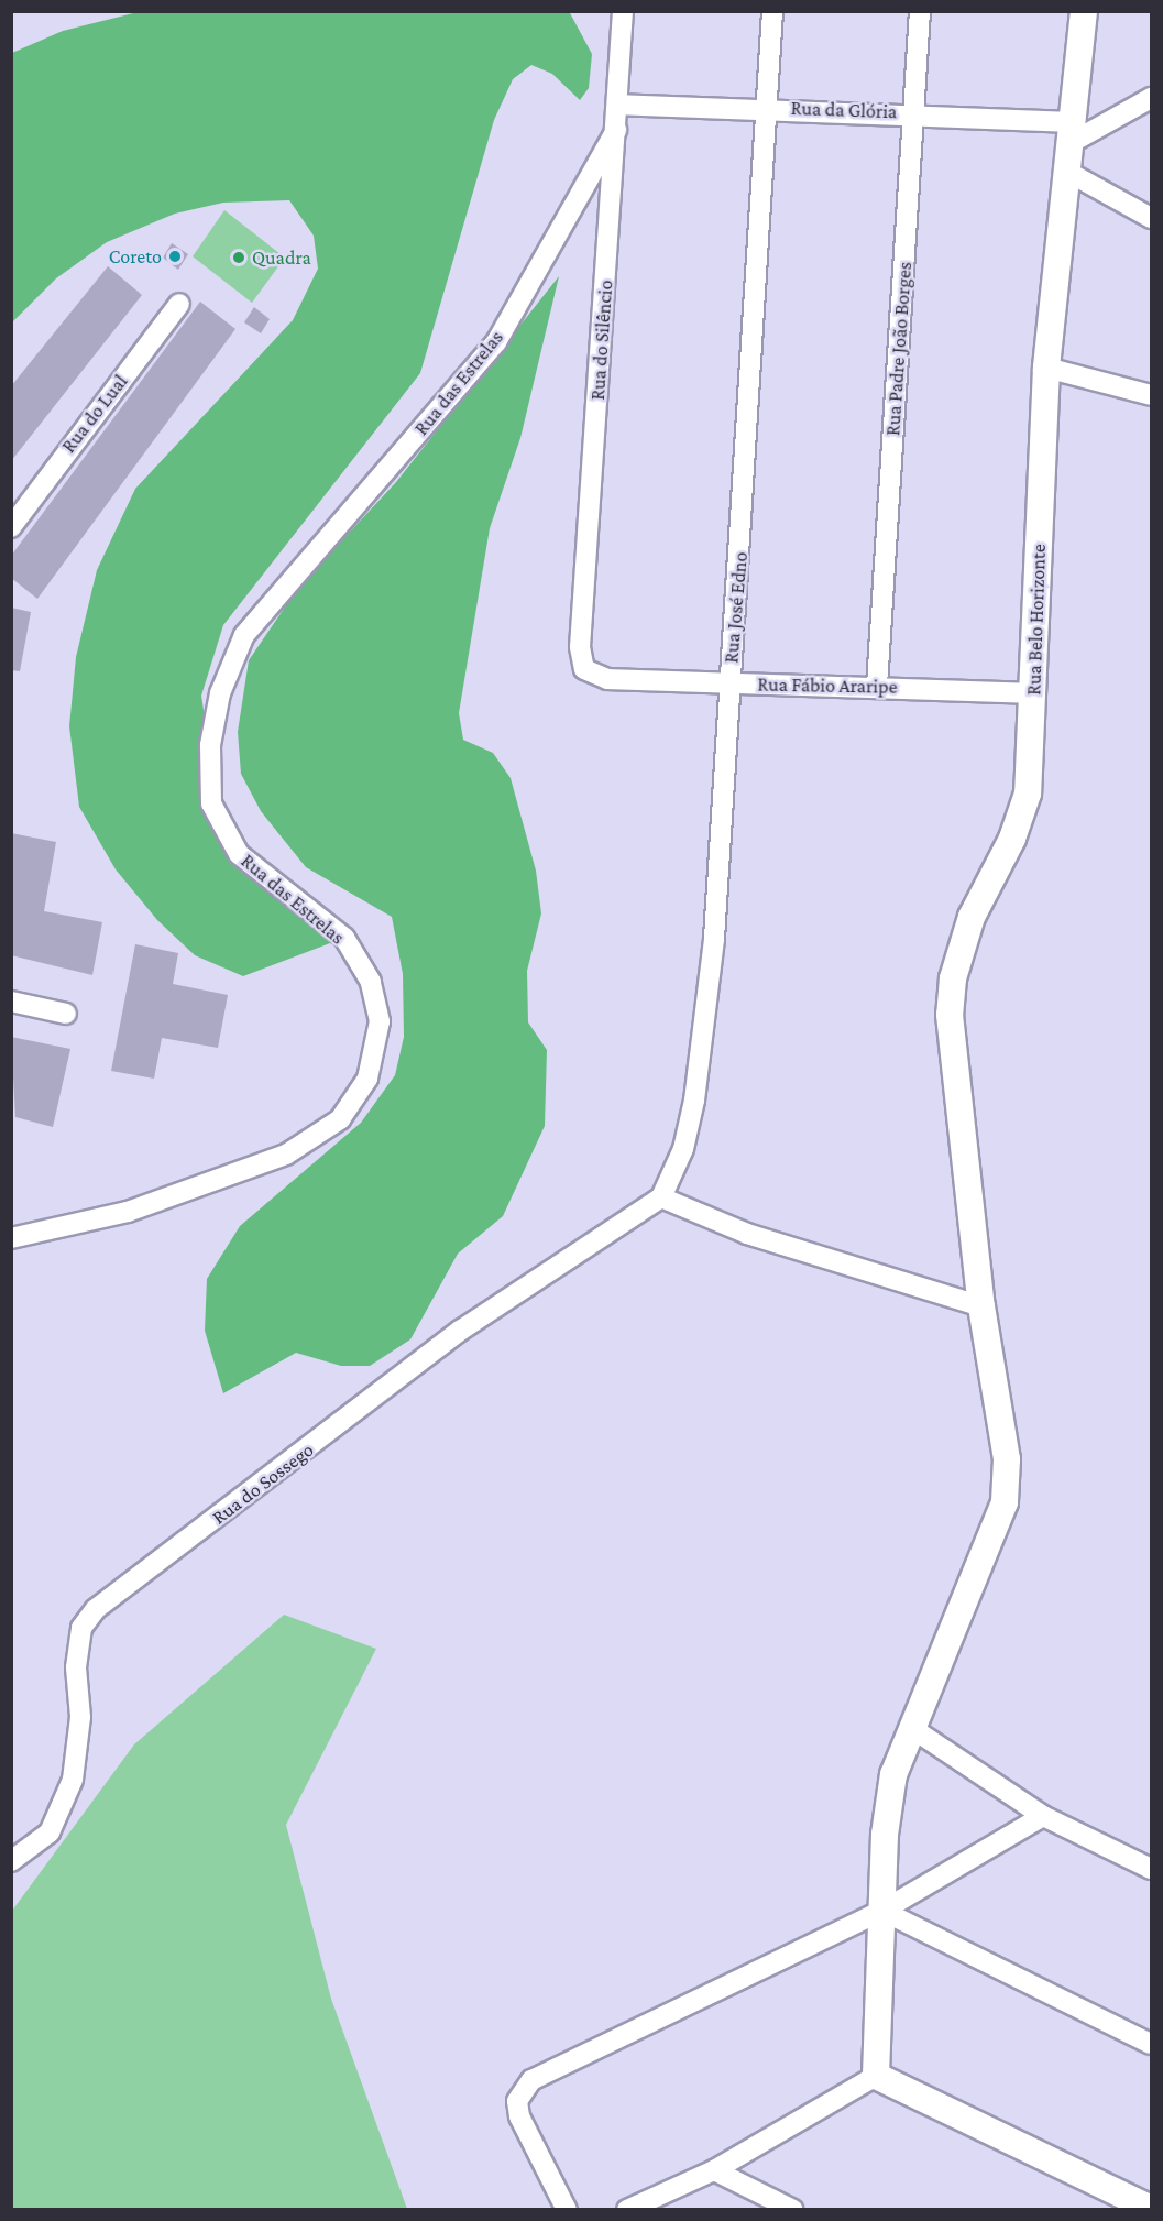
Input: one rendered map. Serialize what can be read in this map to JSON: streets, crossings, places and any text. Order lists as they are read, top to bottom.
{
  "streets": {
    "street": [
      "Rua da Glória",
      "Rua do Silêncio",
      "Rua Padre João Borges",
      "Rua das Estrelas",
      "Rua do Lual",
      "Rua José Edno",
      "Rua Belo Horizonte",
      "Rua Fábio Araripe",
      "Rua do Sossego"
    ]
  },
  "crossings": [
    ["Rua da Glória", "Rua do Silêncio"],
    ["Rua da Glória", "Rua Padre João Borges"],
    ["Rua da Glória", "Rua José Edno"],
    ["Rua da Glória", "Rua Belo Horizonte"],
    ["Rua do Silêncio", "Rua das Estrelas"],
    ["Rua do Silêncio", "Rua Fábio Araripe"],
    ["Rua Padre João Borges", "Rua Fábio Araripe"],
    ["Rua José Edno", "Rua Fábio Araripe"],
    ["Rua José Edno", "Rua do Sossego"],
    ["Rua Belo Horizonte", "Rua Fábio Araripe"]
  ],
  "places": ["Coreto", "Quadra"]
}
